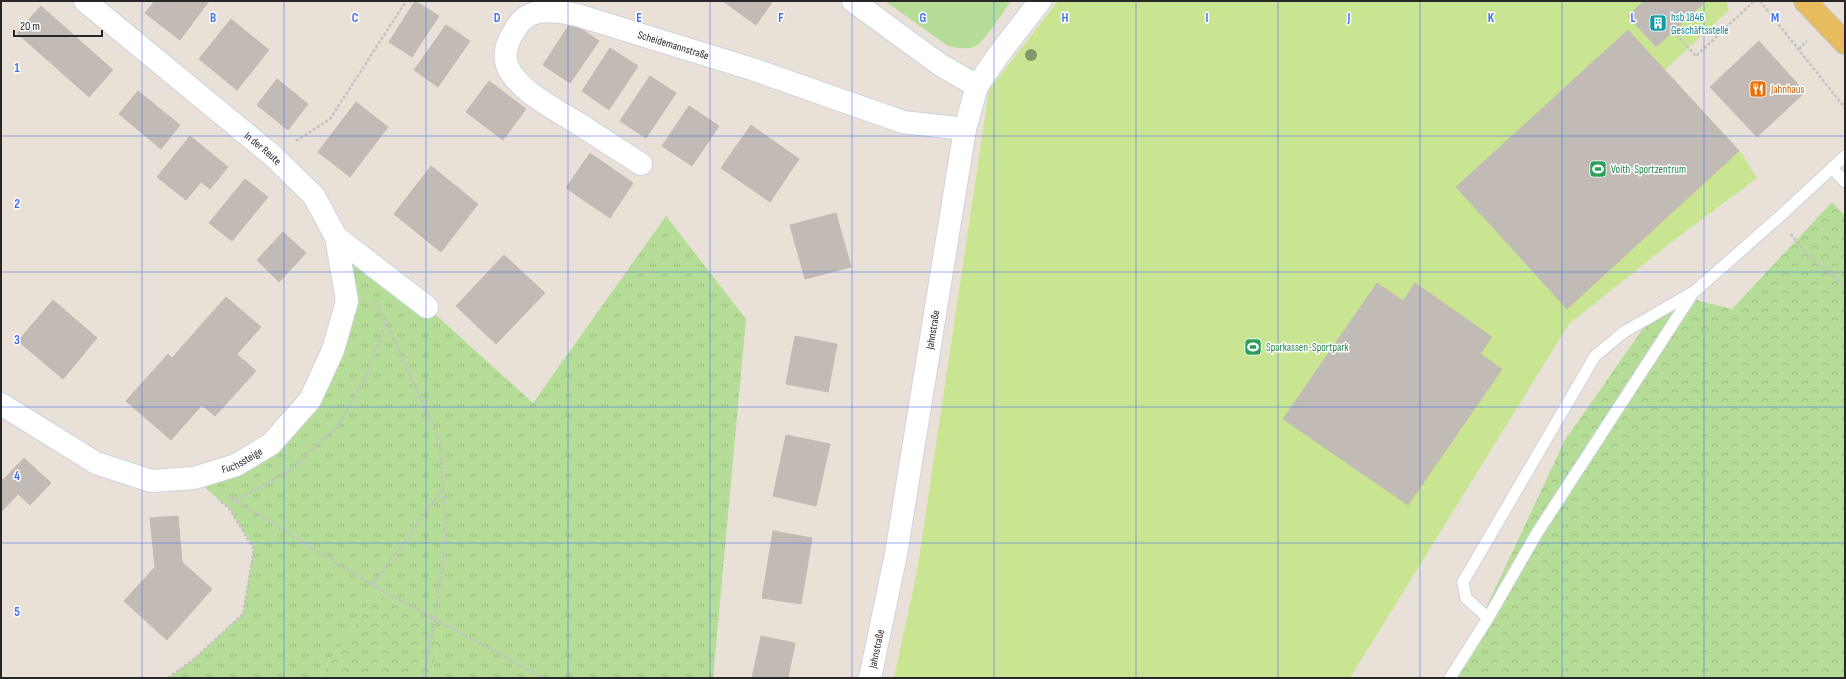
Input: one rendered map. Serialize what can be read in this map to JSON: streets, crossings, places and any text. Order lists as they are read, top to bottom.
{
  "streets": {
    "street": [
      "Scheidemannstraße",
      "In der Reute",
      "Jahnstraße",
      "Fuchssteige"
    ]
  },
  "crossings": [
    ["Scheidemannstraße", "Jahnstraße"],
    ["In der Reute", "Fuchssteige"]
  ],
  "places": {
    "building": ["hsb 1846 Geschäftsstelle"],
    "restaurant": ["Jahnhaus"],
    "sports": ["Voith-Sportzentrum", "Sparkassen-Sportpark"]
  },
  "scale_bar": "20 m",
  "grid": {
    "columns": [
      "B",
      "C",
      "D",
      "E",
      "F",
      "G",
      "H",
      "I",
      "J",
      "K",
      "L",
      "M"
    ],
    "rows": [
      "1",
      "2",
      "3",
      "4",
      "5"
    ]
  }
}
